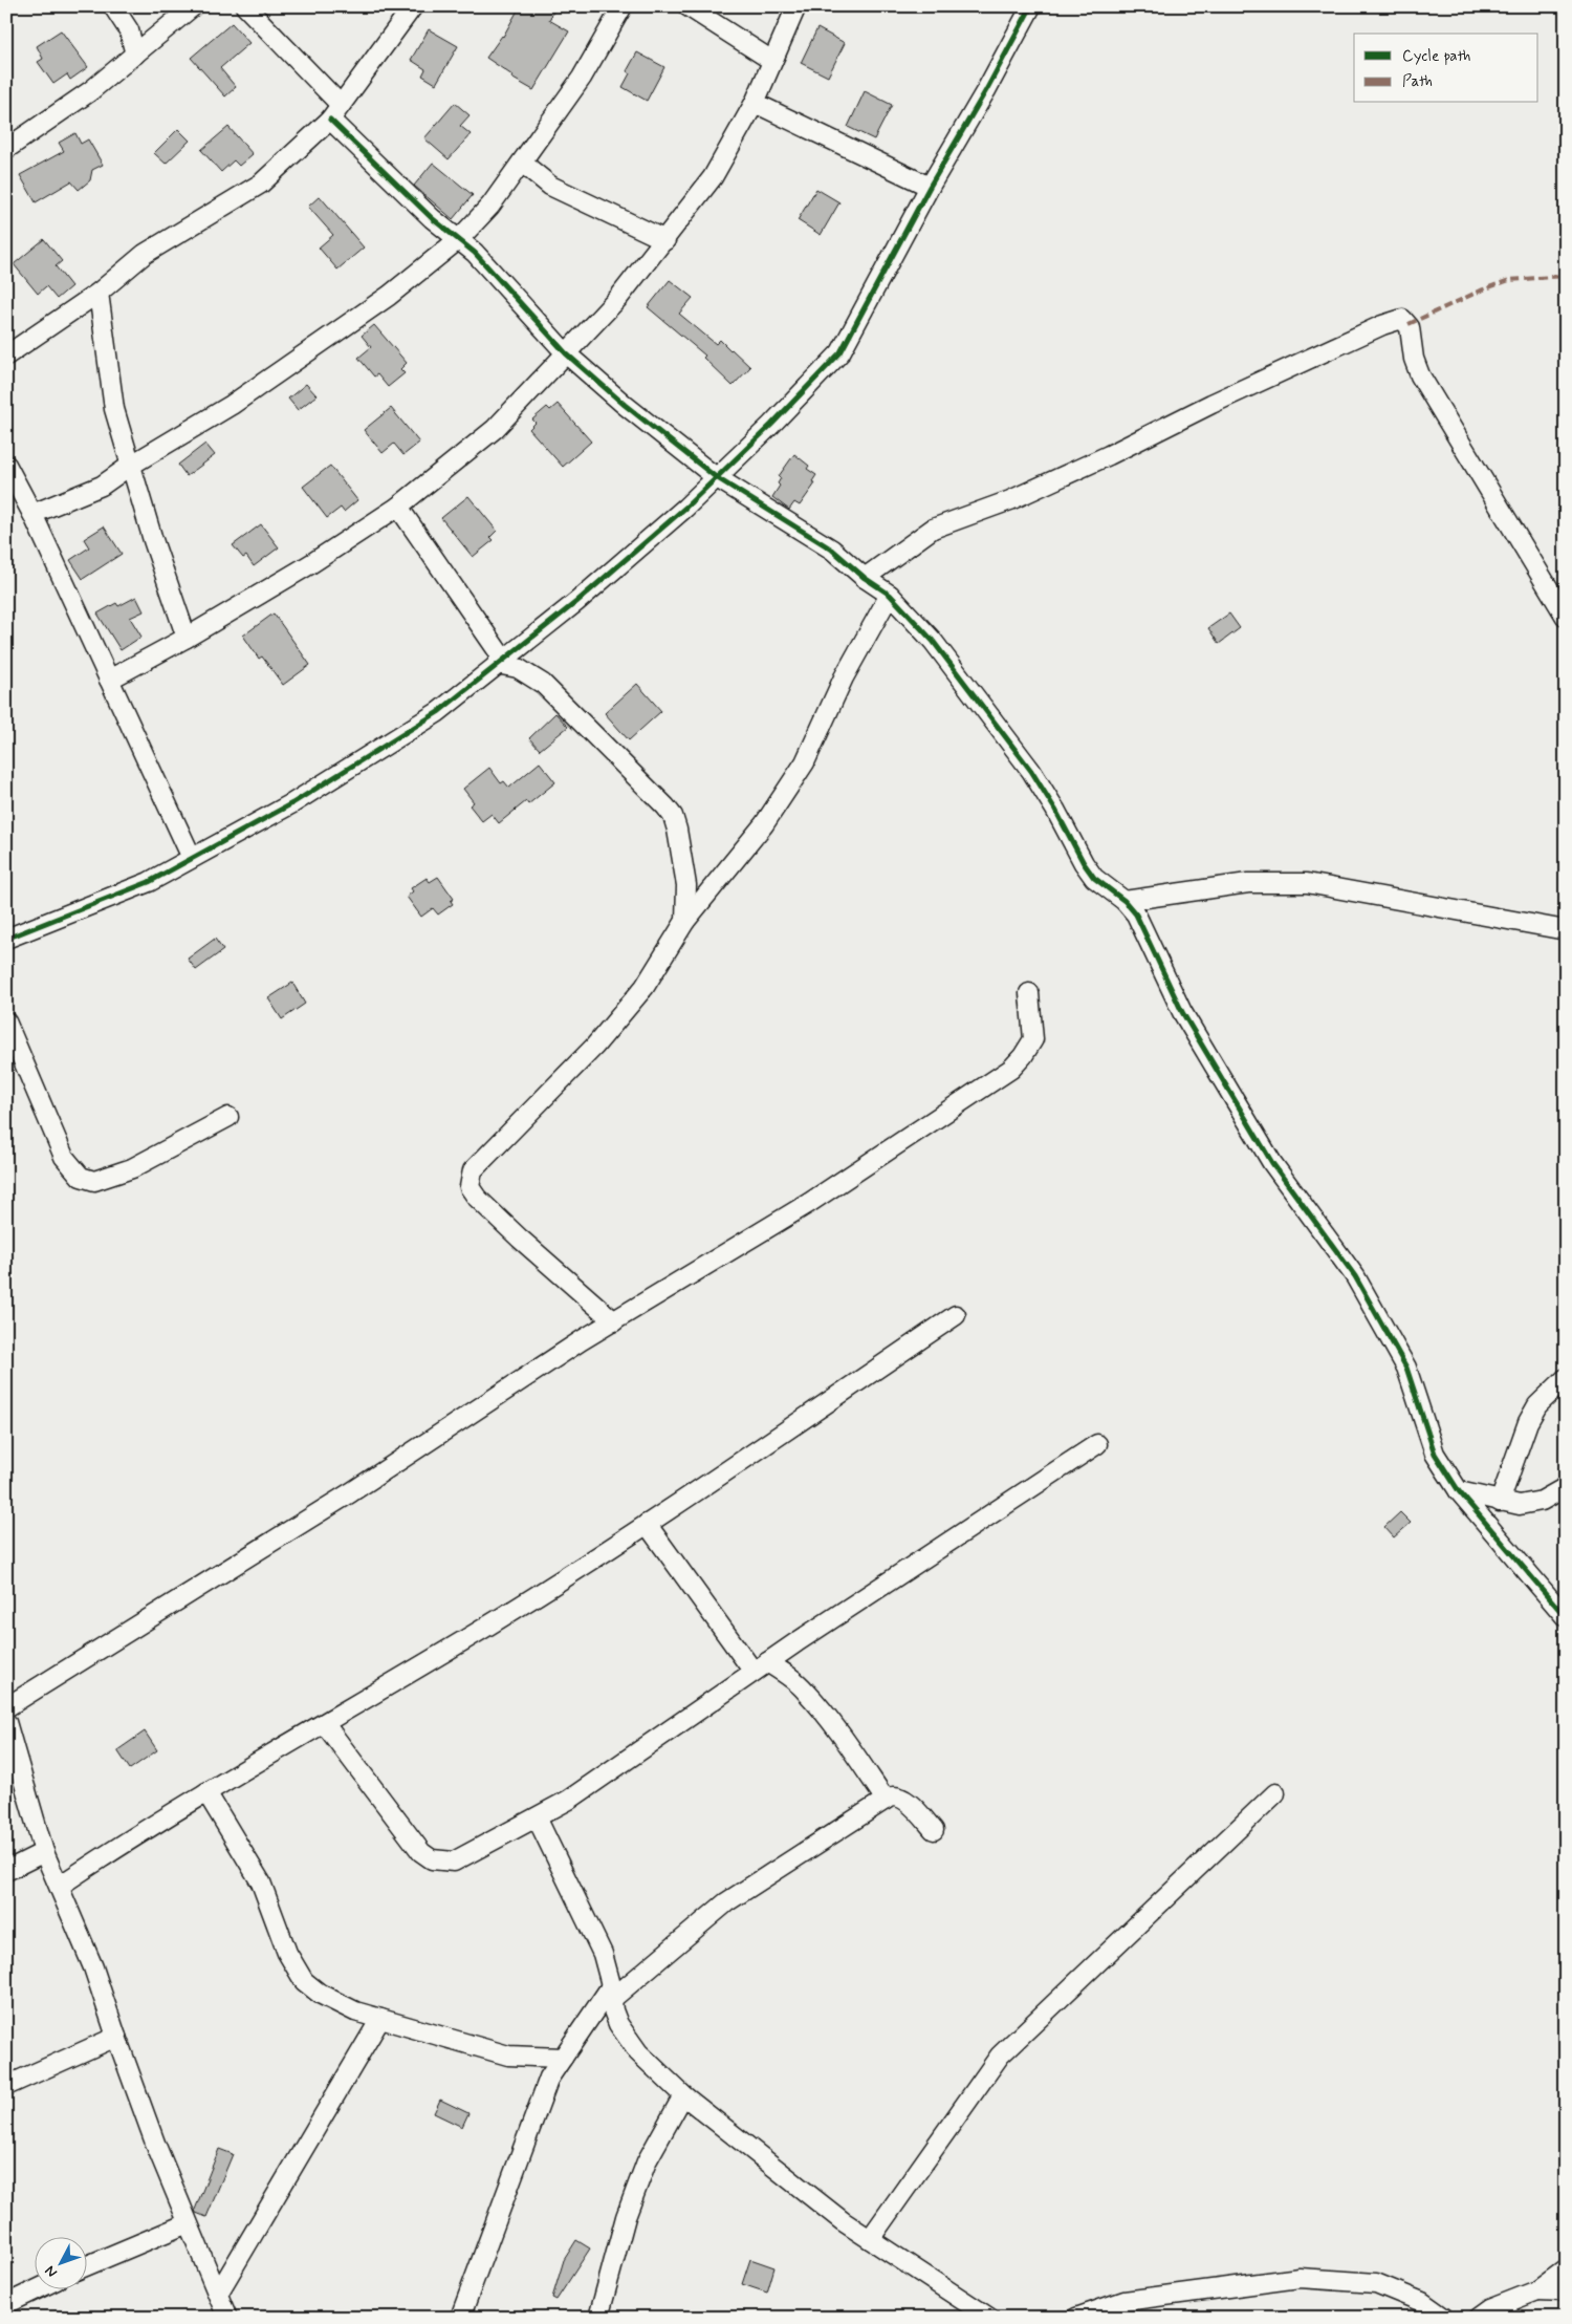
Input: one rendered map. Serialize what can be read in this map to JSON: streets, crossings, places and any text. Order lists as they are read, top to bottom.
{
  "legend": ["Cycle path", "Path"],
  "north": "bottom left"
}
